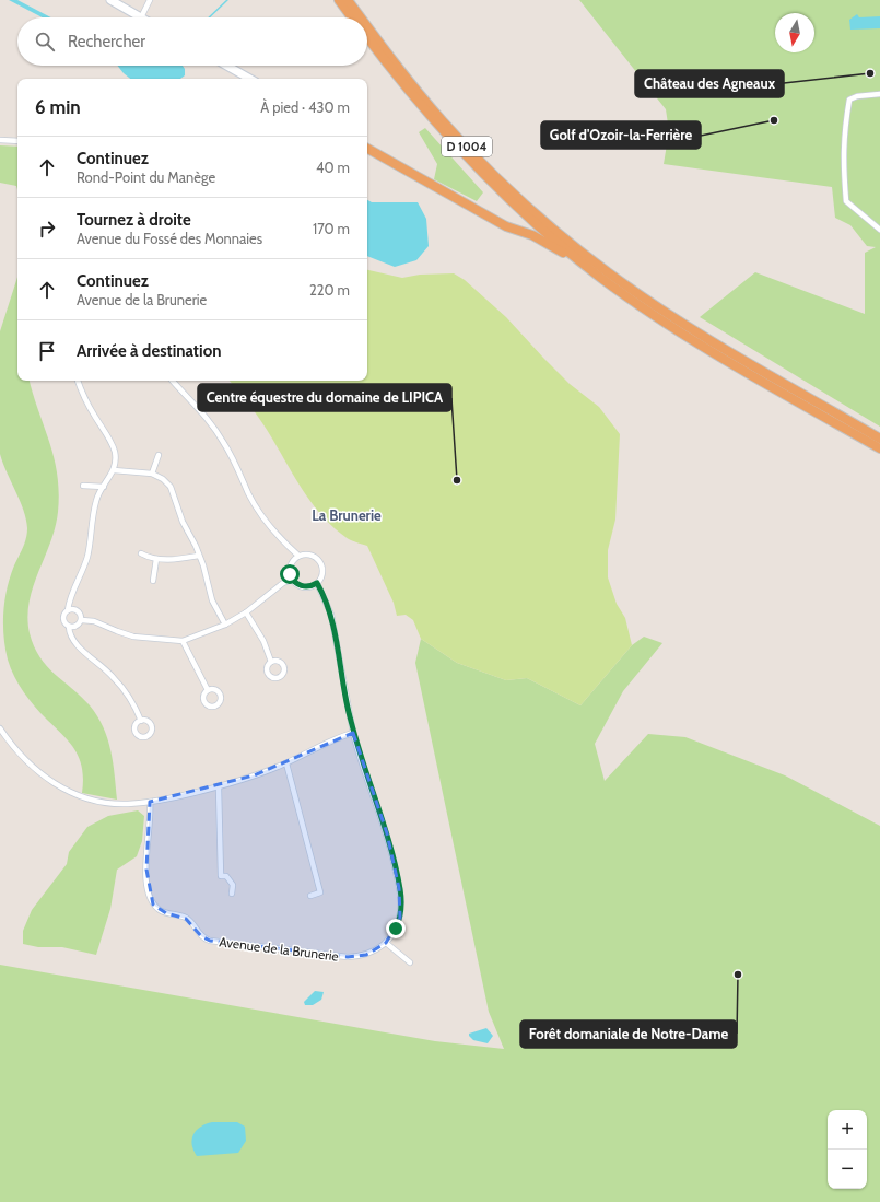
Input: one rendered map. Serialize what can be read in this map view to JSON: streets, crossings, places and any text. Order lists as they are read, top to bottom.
{
  "streets": {
    "highway": ["D 1004"],
    "street": ["Avenue de la Brunerie"]
  },
  "districts": ["La Brunerie"],
  "places": [
    "Château des Agneaux",
    "Golf d'Ozoir-la-Ferrière",
    "Centre équestre du domaine de LIPICA",
    "Forêt domaniale de Notre-Dame"
  ],
  "north": "bottom",
  "page": {
    "search": "Rechercher",
    "heading": ["6 min", "À pied · 430 m"],
    "list": [
      ["Continuez", "Rond-Point du Manège", "40 m"],
      ["Tournez à droite", "Avenue du Fossé des Monnaies", "170 m"],
      ["Continuez", "Avenue de la Brunerie", "220 m"],
      "Arrivée à destination"
    ],
    "map_buttons": ["+", "−"]
  }
}
